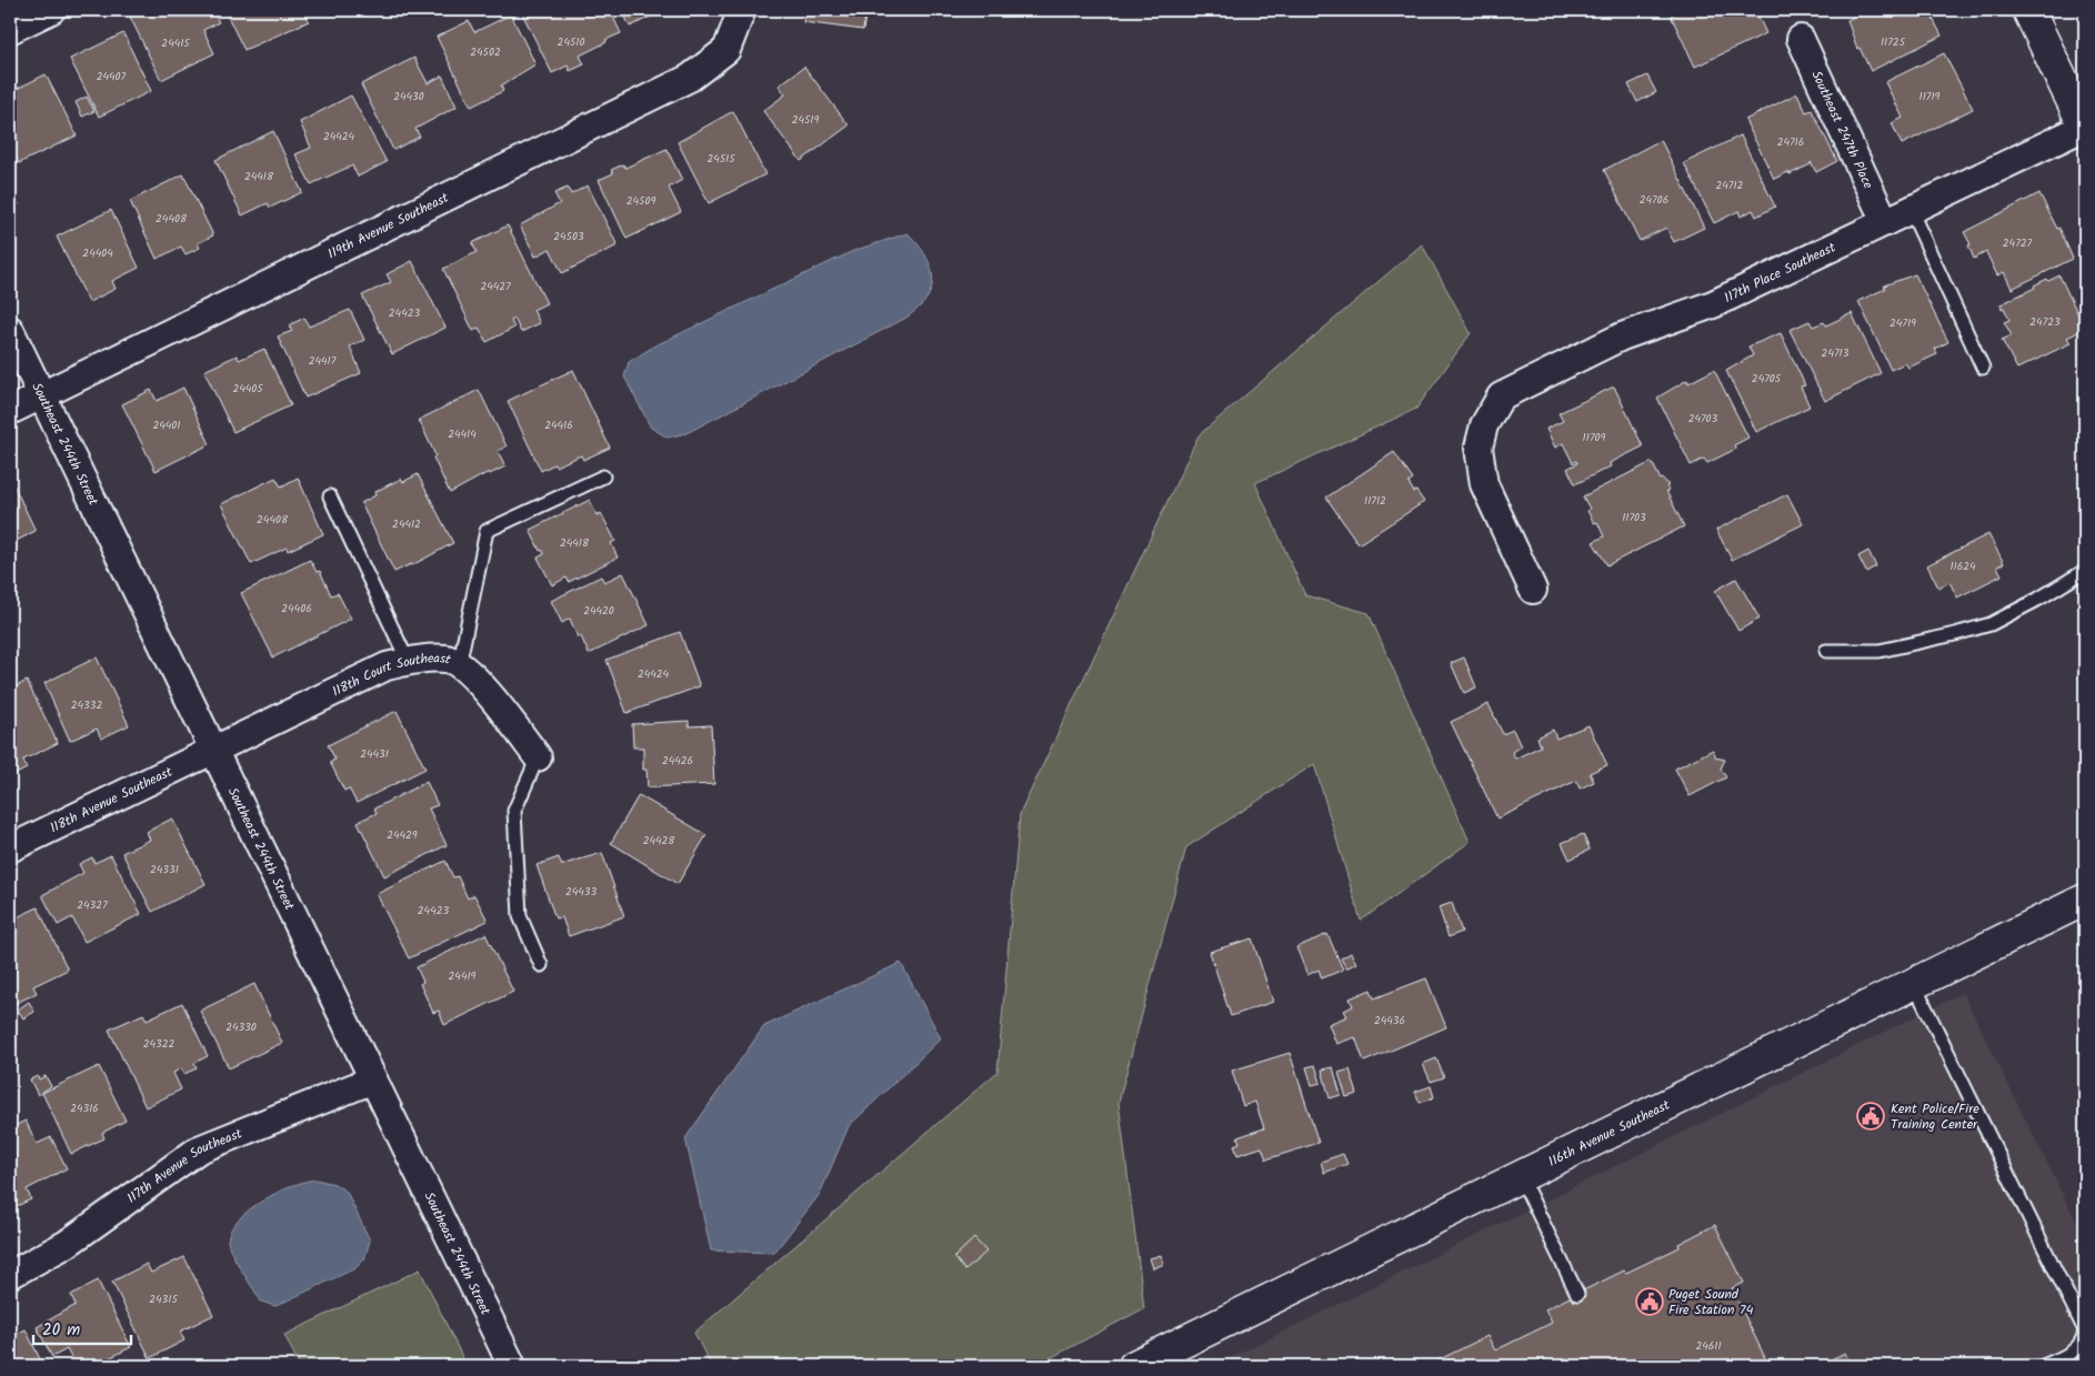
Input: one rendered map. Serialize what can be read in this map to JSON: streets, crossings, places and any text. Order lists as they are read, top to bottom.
{
  "streets": {
    "main road": ["116th Avenue Southeast"],
    "street": [
      "Southeast 247th Place",
      "119th Avenue Southeast",
      "117th Place Southeast",
      "Southeast 244th Street",
      "118th Court Southeast",
      "118th Avenue Southeast",
      "117th Avenue Southeast"
    ]
  },
  "crossings": [
    ["Southeast 247th Place", "117th Place Southeast"],
    ["119th Avenue Southeast", "Southeast 244th Street"],
    ["Southeast 244th Street", "118th Court Southeast"],
    ["Southeast 244th Street", "118th Avenue Southeast"],
    ["Southeast 244th Street", "117th Avenue Southeast"],
    ["118th Court Southeast", "118th Avenue Southeast"]
  ],
  "places": {
    "public building": ["Kent Police/Fire Training Center", "Puget Sound Fire Station 74"]
  },
  "house_numbers": [
    "24510",
    "11725",
    "24415",
    "24502",
    "24407",
    "24430",
    "11719",
    "24519",
    "24424",
    "24716",
    "24515",
    "24418",
    "24712",
    "24706",
    "24509",
    "24408",
    "24503",
    "24727",
    "24404",
    "24427",
    "24423",
    "24723",
    "24719",
    "24713",
    "24417",
    "24705",
    "24405",
    "24703",
    "24401",
    "24416",
    "24414",
    "11709",
    "11712",
    "11703",
    "24408",
    "24412",
    "24418",
    "11624",
    "24406",
    "24420",
    "24424",
    "24332",
    "24431",
    "24426",
    "24429",
    "24428",
    "24331",
    "24433",
    "24327",
    "24423",
    "24419",
    "24436",
    "24330",
    "24322",
    "24316",
    "24315",
    "24611"
  ],
  "scale_bar": "20 m"
}
